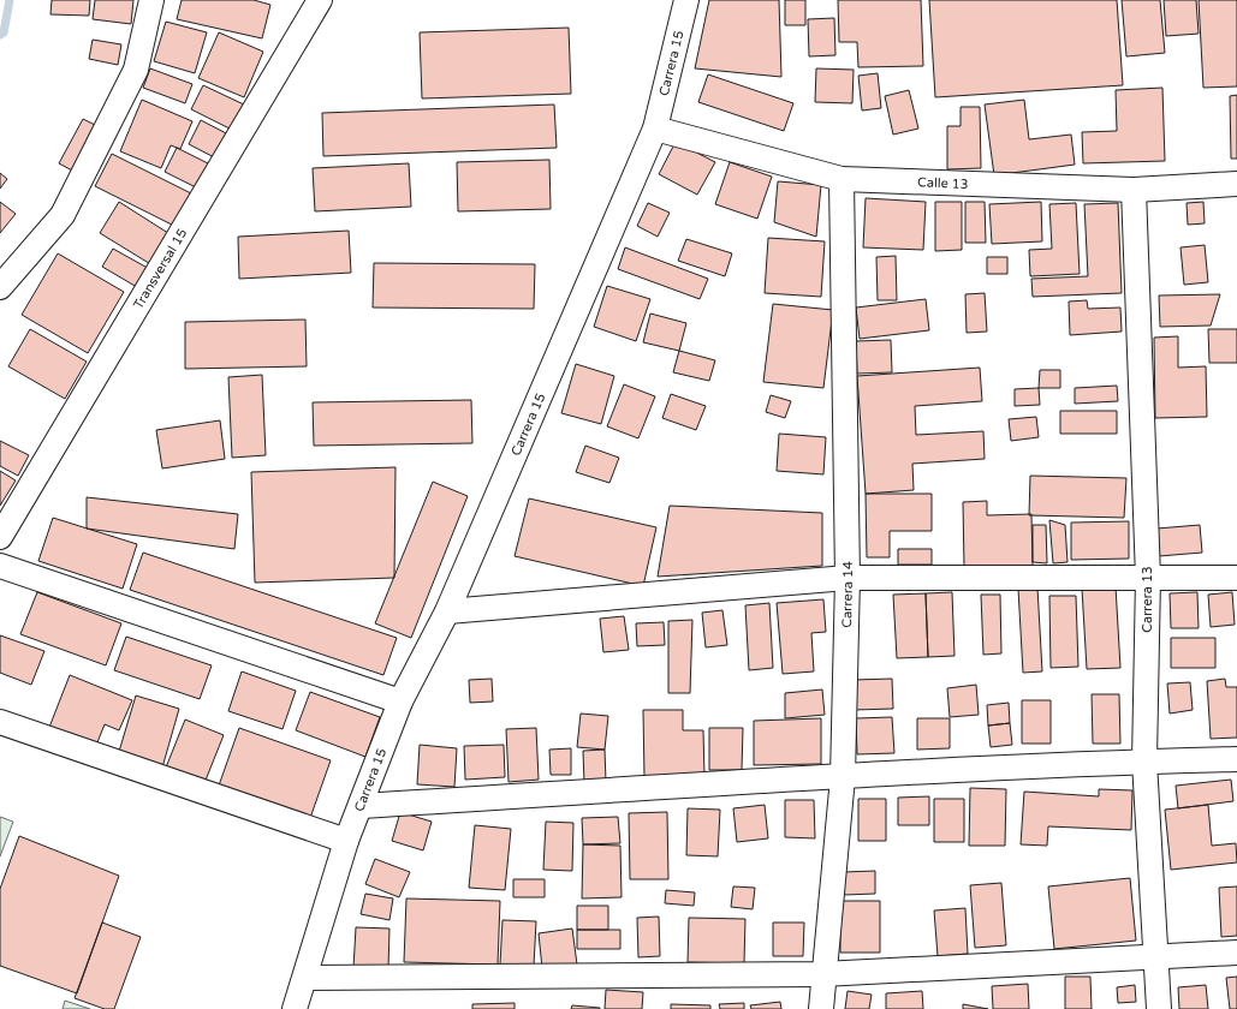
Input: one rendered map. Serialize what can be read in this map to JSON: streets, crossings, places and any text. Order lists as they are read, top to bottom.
{
  "streets": {
    "street": [
      "Carrera 15",
      "Calle 13",
      "Transversal 15",
      "Carrera 14",
      "Carrera 13"
    ]
  },
  "crossings": [
    ["Carrera 15", "Calle 13"],
    ["Calle 13", "Carrera 14"],
    ["Calle 13", "Carrera 13"]
  ]
}
